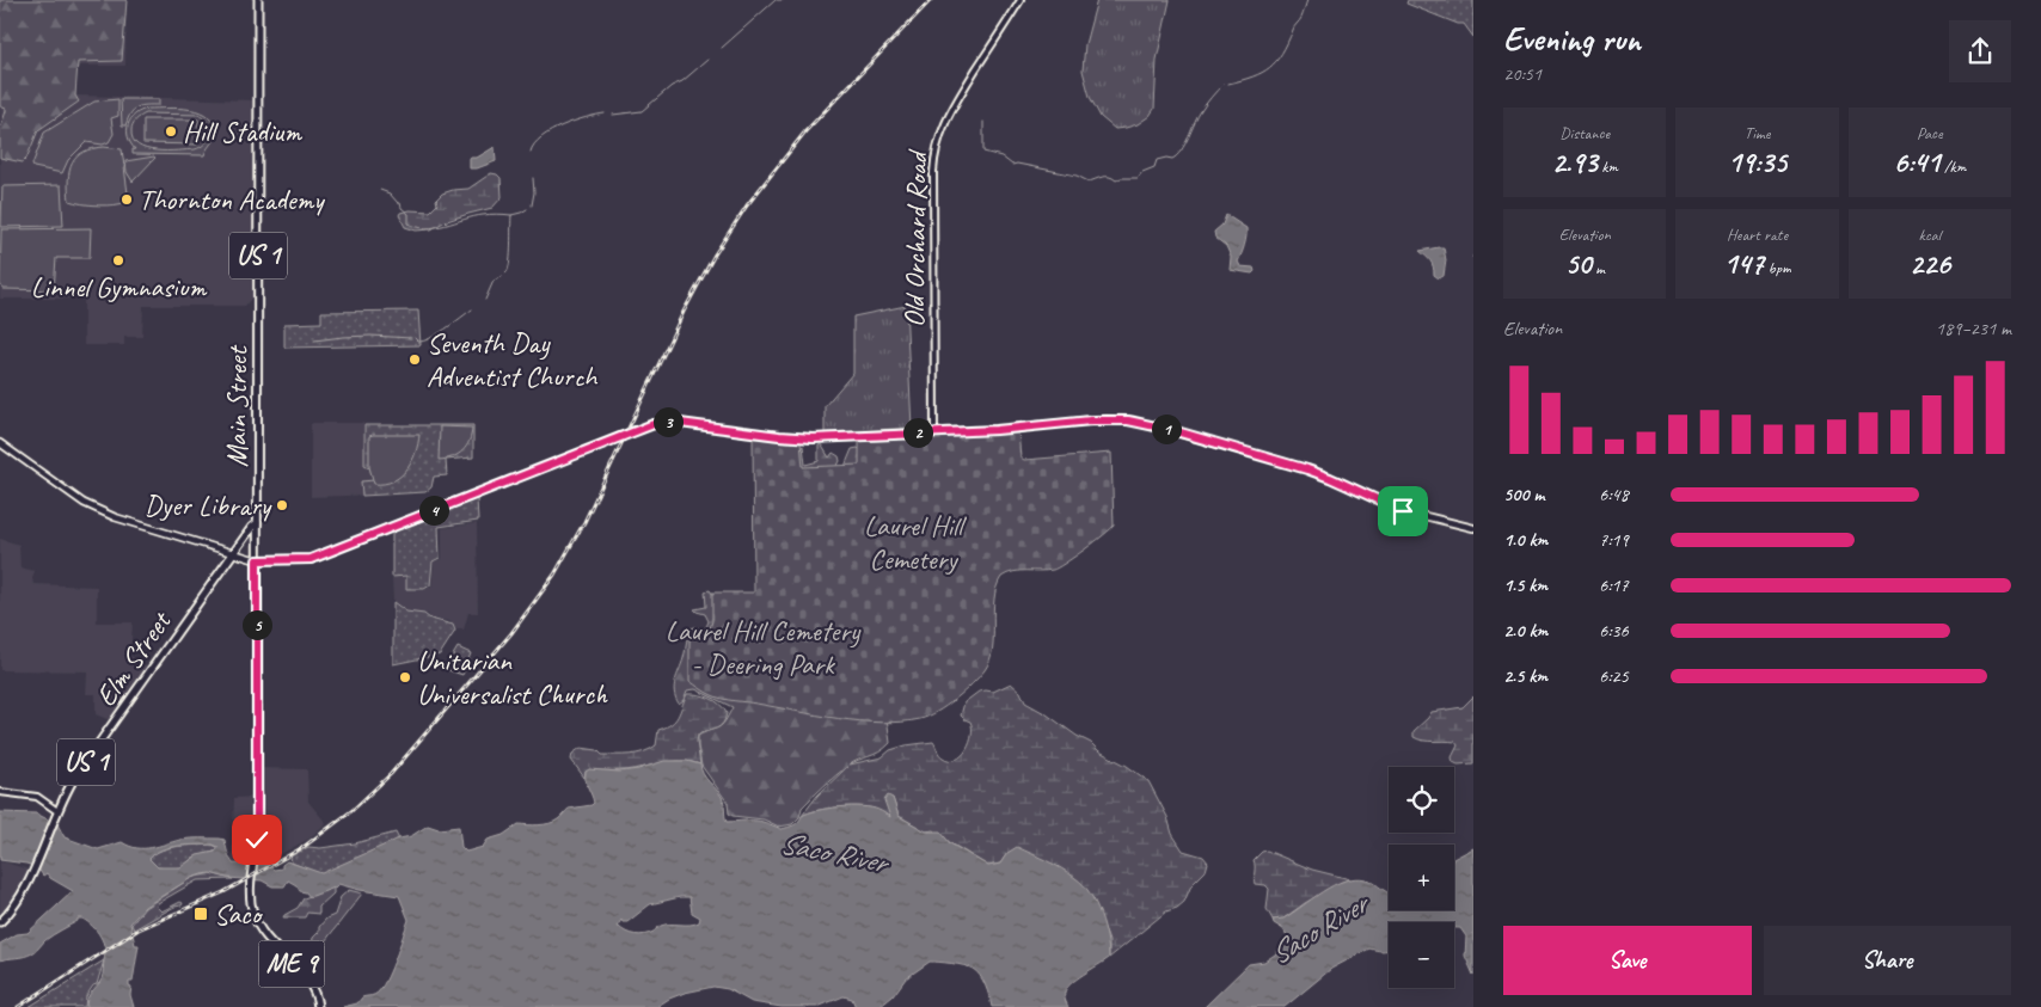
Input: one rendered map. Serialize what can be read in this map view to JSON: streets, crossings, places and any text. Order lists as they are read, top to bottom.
{
  "streets": {
    "main road": [
      "US 1",
      "Main Street",
      "Elm Street",
      "ME 9"
    ],
    "street": ["Old Orchard Road"]
  },
  "crossings": [
    ["Main Street", "Elm Street"]
  ],
  "water": ["Saco River"],
  "parks": ["Laurel Hill Cemetery", "Laurel Hill Cemetery - Deering Park"],
  "places": {
    "other": [
      "Hill Stadium",
      "Thornton Academy",
      "Linnel Gymnasium",
      "Seventh Day Adventist Church",
      "Dyer Library",
      "Unitarian Universalist Church"
    ],
    "transit": ["Saco"]
  },
  "page": {
    "heading": ["Evening run", "20:51"],
    "stats": [
      ["Distance", "2.93 km"],
      ["Time", "19:35"],
      ["Pace", "6:41 /km"],
      ["Elevation", "50 m"],
      ["Heart rate", "147 bpm"],
      ["kcal", "226"]
    ],
    "chart": ["Elevation", "189–231 m"],
    "pins": [
      "3",
      "1",
      "2",
      "4",
      "5"
    ],
    "list": [
      {
        "name": "500 m",
        "note": "6:48"
      },
      {
        "name": "1.0 km",
        "note": "7:19"
      },
      {
        "name": "1.5 km",
        "note": "6:17"
      },
      {
        "name": "2.0 km",
        "note": "6:36"
      },
      {
        "name": "2.5 km",
        "note": "6:25"
      }
    ],
    "map_buttons": ["+", "−"],
    "buttons": ["Save", "Share"]
  }
}
